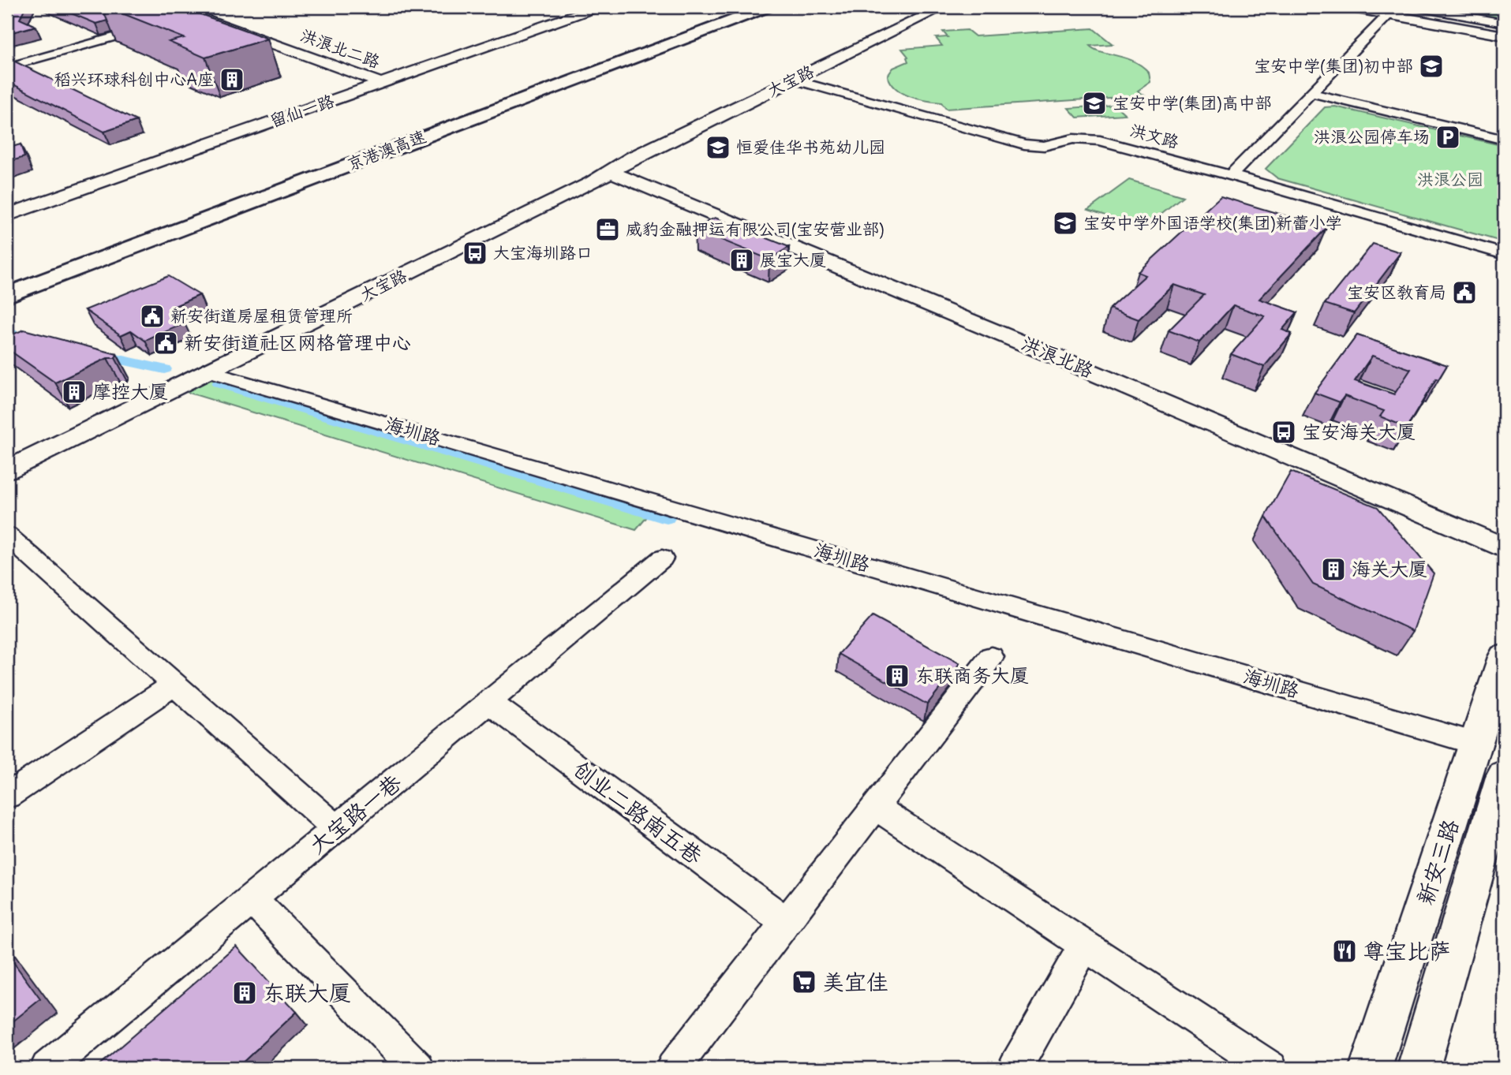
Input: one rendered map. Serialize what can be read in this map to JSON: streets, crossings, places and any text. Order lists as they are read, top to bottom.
{
  "streets": {
    "highway": ["京港澳高速"],
    "main road": [
      "洪浪北二路",
      "大宝路",
      "留仙一路",
      "洪浪北路",
      "新安三路"
    ],
    "street": [
      "洪文路",
      "海圳路",
      "创业二路南五巷",
      "大宝路一巷"
    ]
  },
  "crossings": [
    ["洪浪北二路", "留仙一路"],
    ["大宝路", "洪文路"],
    ["大宝路", "洪浪北路"],
    ["大宝路", "海圳路"],
    ["海圳路", "新安三路"],
    ["创业二路南五巷", "大宝路一巷"]
  ],
  "parks": ["洪浪公园"],
  "places": {
    "school or university": [
      "宝安中学(集团)初中部",
      "宝安中学(集团)高中部",
      "恒爱佳华书苑幼儿园",
      "宝安中学外国语学校(集团)新蕾小学"
    ],
    "building": [
      "稻兴环球科创中心A座",
      "展宝大厦",
      "摩控大厦",
      "海关大厦",
      "东联商务大厦",
      "东联大厦"
    ],
    "parking": ["洪浪公园停车场"],
    "office": ["威豹金融押运有限公司(宝安营业部)"],
    "bus stop": ["大宝海圳路口", "宝安海关大厦"],
    "public building": ["宝安区教育局", "新安街道房屋租赁管理所", "新安街道社区网格管理中心"],
    "restaurant": ["尊宝比萨"],
    "supermarket": ["美宜佳"]
  }
}
